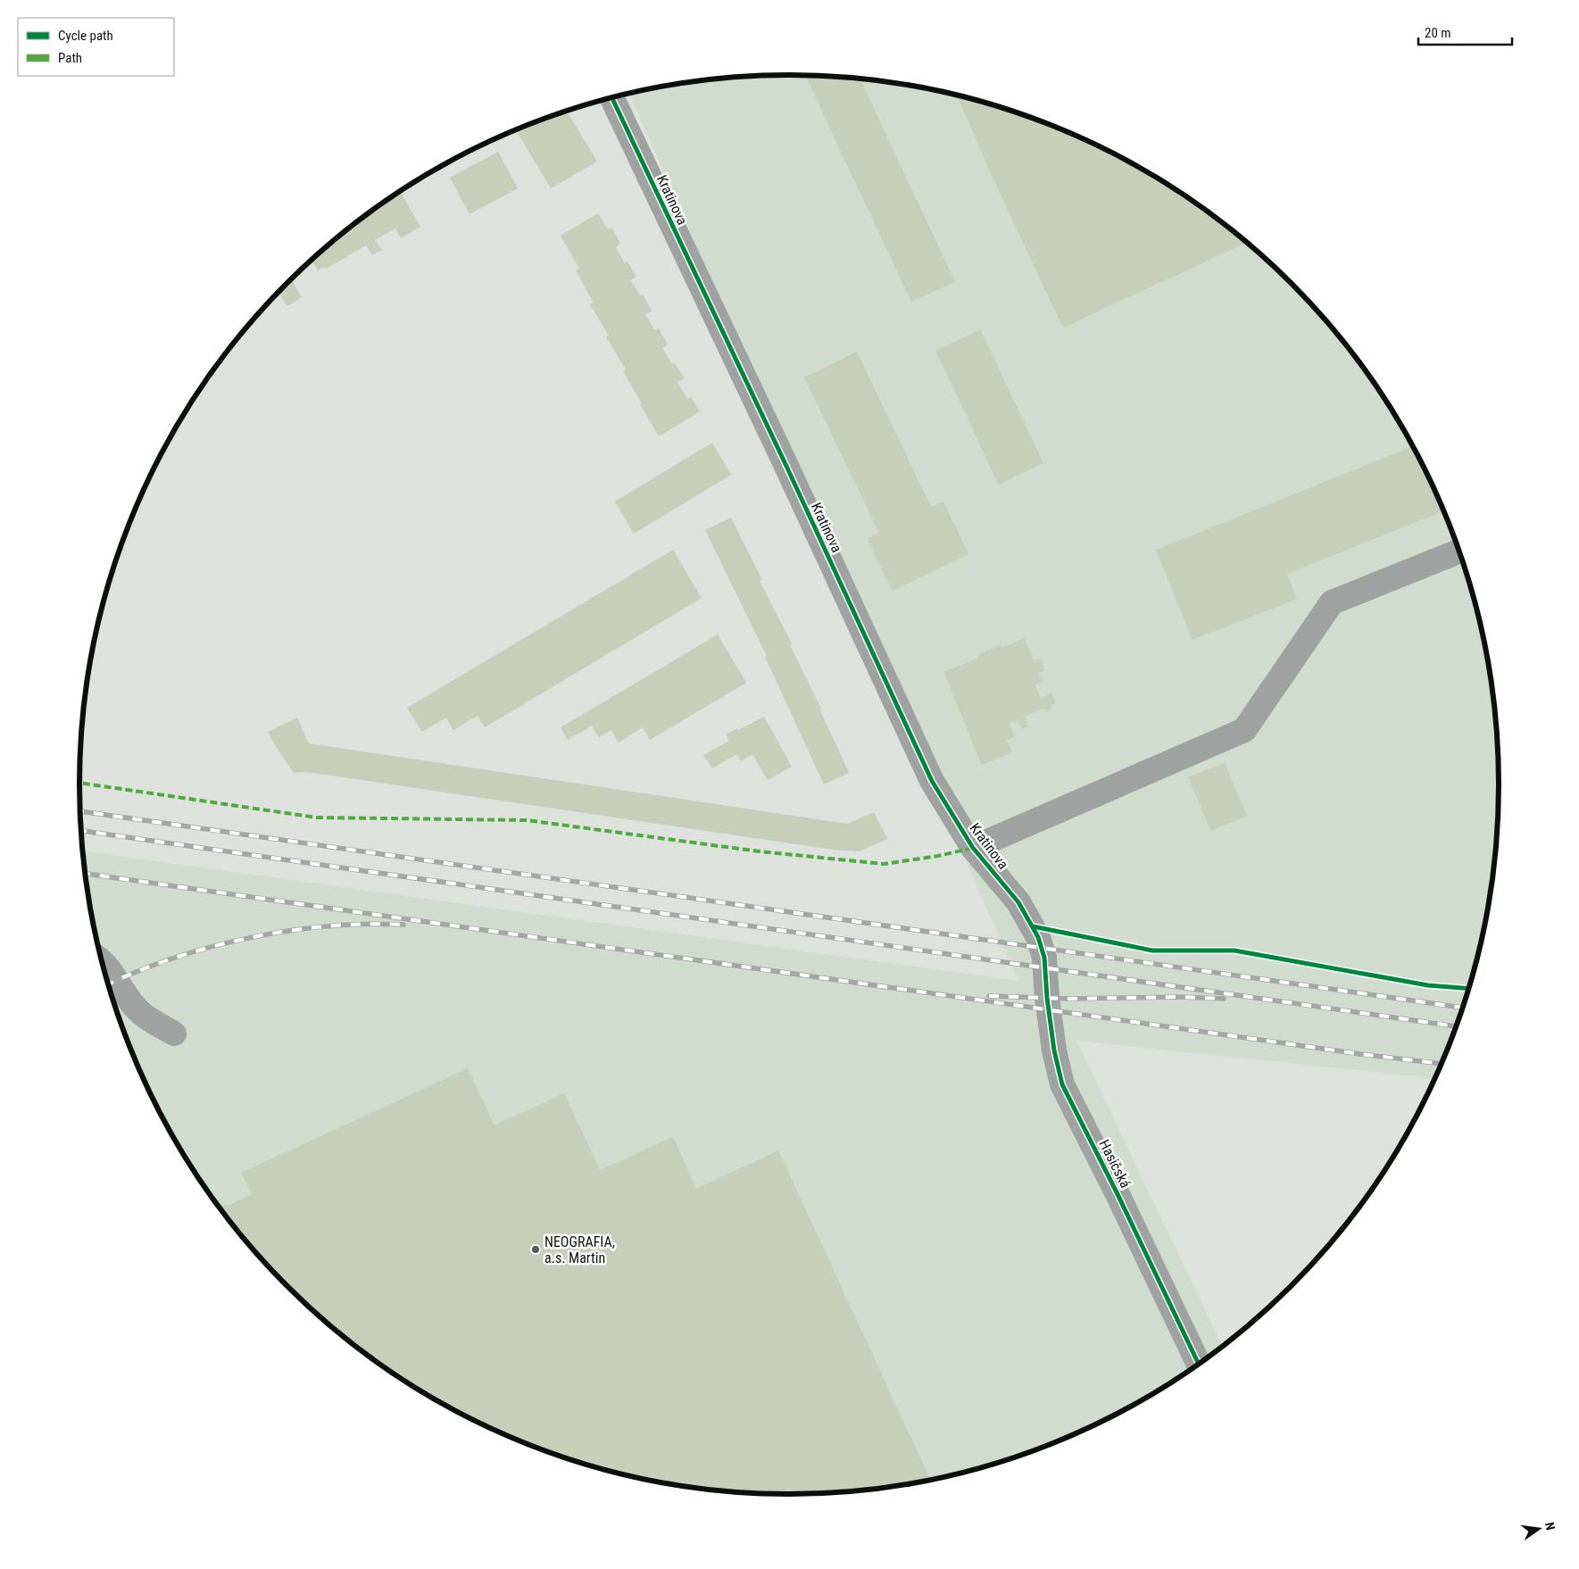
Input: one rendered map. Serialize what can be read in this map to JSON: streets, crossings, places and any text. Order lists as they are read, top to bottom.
{
  "streets": {
    "street": ["Kratinova", "Hasičská"]
  },
  "crossings": [
    ["Kratinova", "Hasičská"]
  ],
  "places": ["NEOGRAFIA, a.s. Martin"],
  "legend": ["Cycle path", "Path"],
  "scale_bar": "20 m",
  "north": "right"
}
